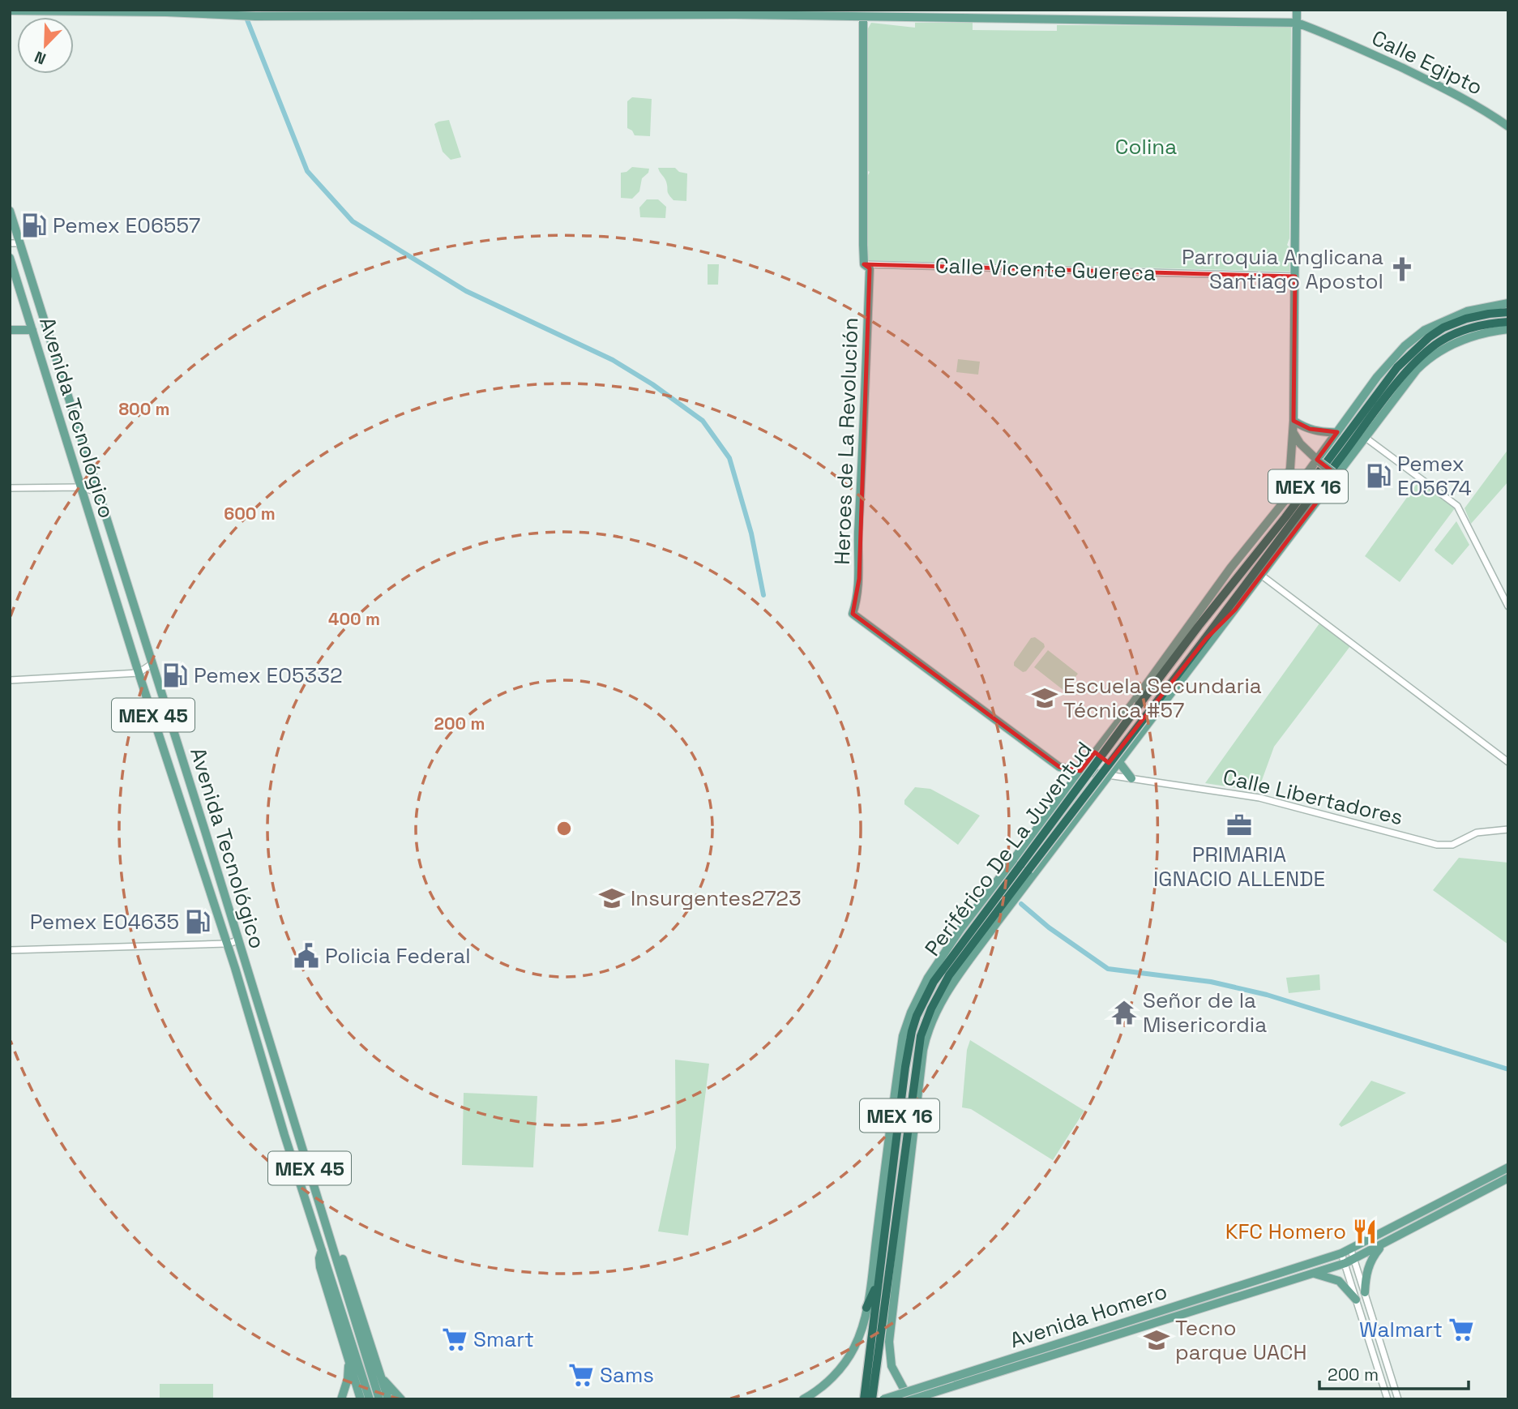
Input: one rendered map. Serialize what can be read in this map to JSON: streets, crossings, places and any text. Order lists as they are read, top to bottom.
{
  "streets": {
    "highway": ["MEX 16", "Periférico De La Juventud"],
    "main road": [
      "Calle Egipto",
      "Avenida Tecnológico",
      "Heroes de La Revolución",
      "MEX 45",
      "Calle Libertadores",
      "Avenida Homero"
    ],
    "street": ["Calle Vicente Guereca"]
  },
  "crossings": [
    ["Calle Vicente Guereca", "Heroes de La Revolución"],
    ["Heroes de La Revolución", "Calle Libertadores"]
  ],
  "parks": ["Colina"],
  "places": {
    "fuel station": [
      "Pemex E06557",
      "Pemex E05674",
      "Pemex E05332",
      "Pemex E04635"
    ],
    "church": ["Parroquia Anglicana Santiago Apostol"],
    "school or university": ["Escuela Secundaria Técnica #57", "Insurgentes2723", "Tecno parque UACH"],
    "office": ["PRIMARIA IGNACIO ALLENDE"],
    "public building": ["Policia Federal"],
    "temple": ["Señor de la Misericordia"],
    "restaurant": ["KFC Homero"],
    "supermarket": ["Walmart", "Smart", "Sams"]
  },
  "scale_bar": "200 m",
  "north": "bottom left",
  "rings": [
    "800 m",
    "600 m",
    "400 m",
    "200 m"
  ]
}
